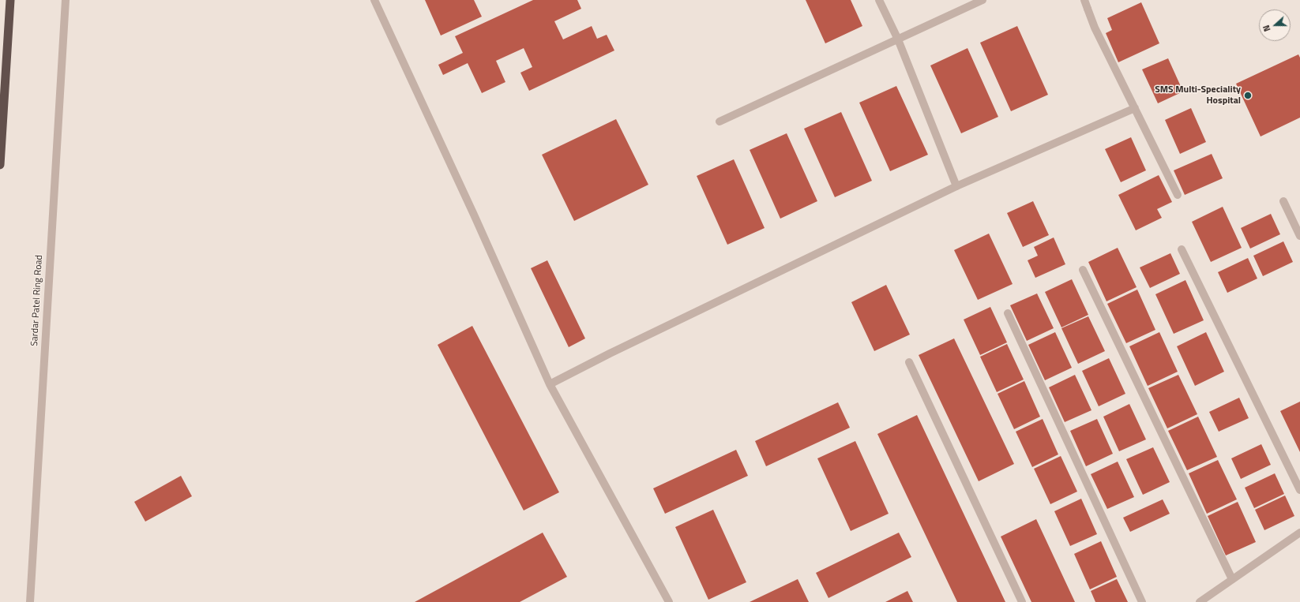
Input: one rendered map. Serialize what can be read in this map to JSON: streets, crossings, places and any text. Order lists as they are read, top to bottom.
{
  "streets": {
    "street": ["Sardar Patel Ring Road"]
  },
  "places": ["SMS Multi-Speciality Hospital"],
  "north": "left"
}
